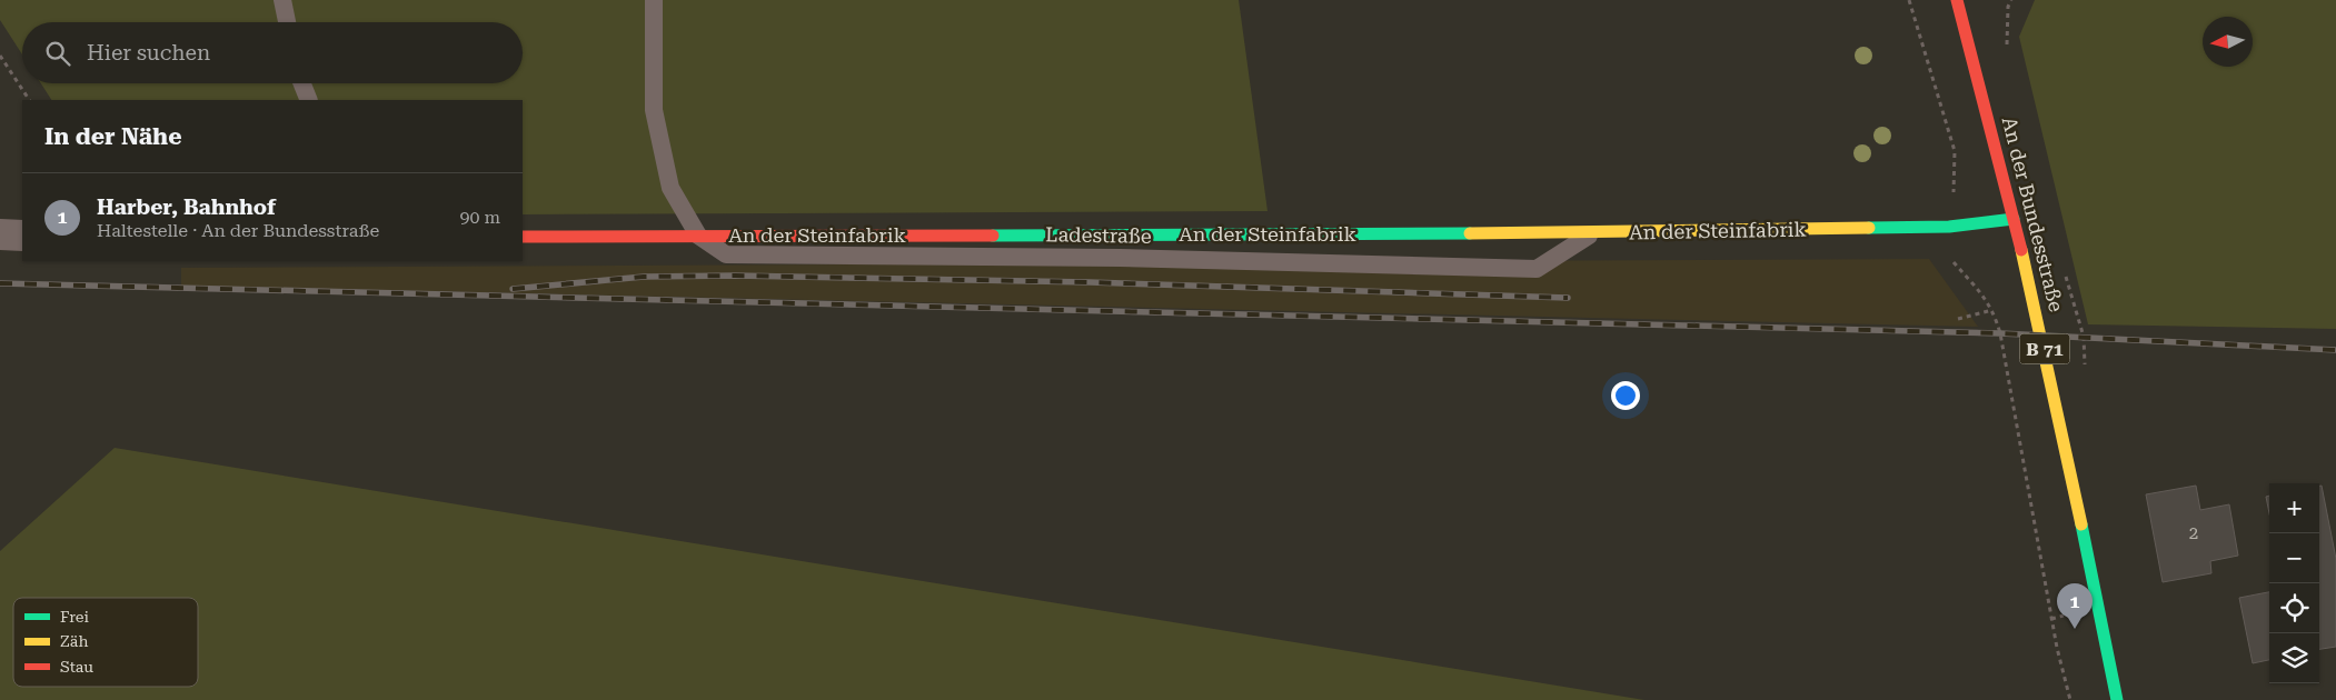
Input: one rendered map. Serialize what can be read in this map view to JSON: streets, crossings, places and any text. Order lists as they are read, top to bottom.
{
  "streets": {
    "street": ["An der Bundesstraße", "An der Steinfabrik", "B 71"],
    "lane": ["Ladestraße"]
  },
  "crossings": [
    ["An der Bundesstraße", "An der Steinfabrik"],
    ["An der Steinfabrik", "Ladestraße"]
  ],
  "house_numbers": ["2"],
  "legend": ["Frei", "Zäh", "Stau"],
  "north": "left",
  "page": {
    "search": "Hier suchen",
    "heading": "In der Nähe",
    "list": [
      {
        "mark": "1",
        "name": "Harber, Bahnhof",
        "note": "Haltestelle · An der Bundesstraße",
        "value": "90 m"
      }
    ],
    "map_buttons": ["+", "−"],
    "pins": "1"
  }
}
